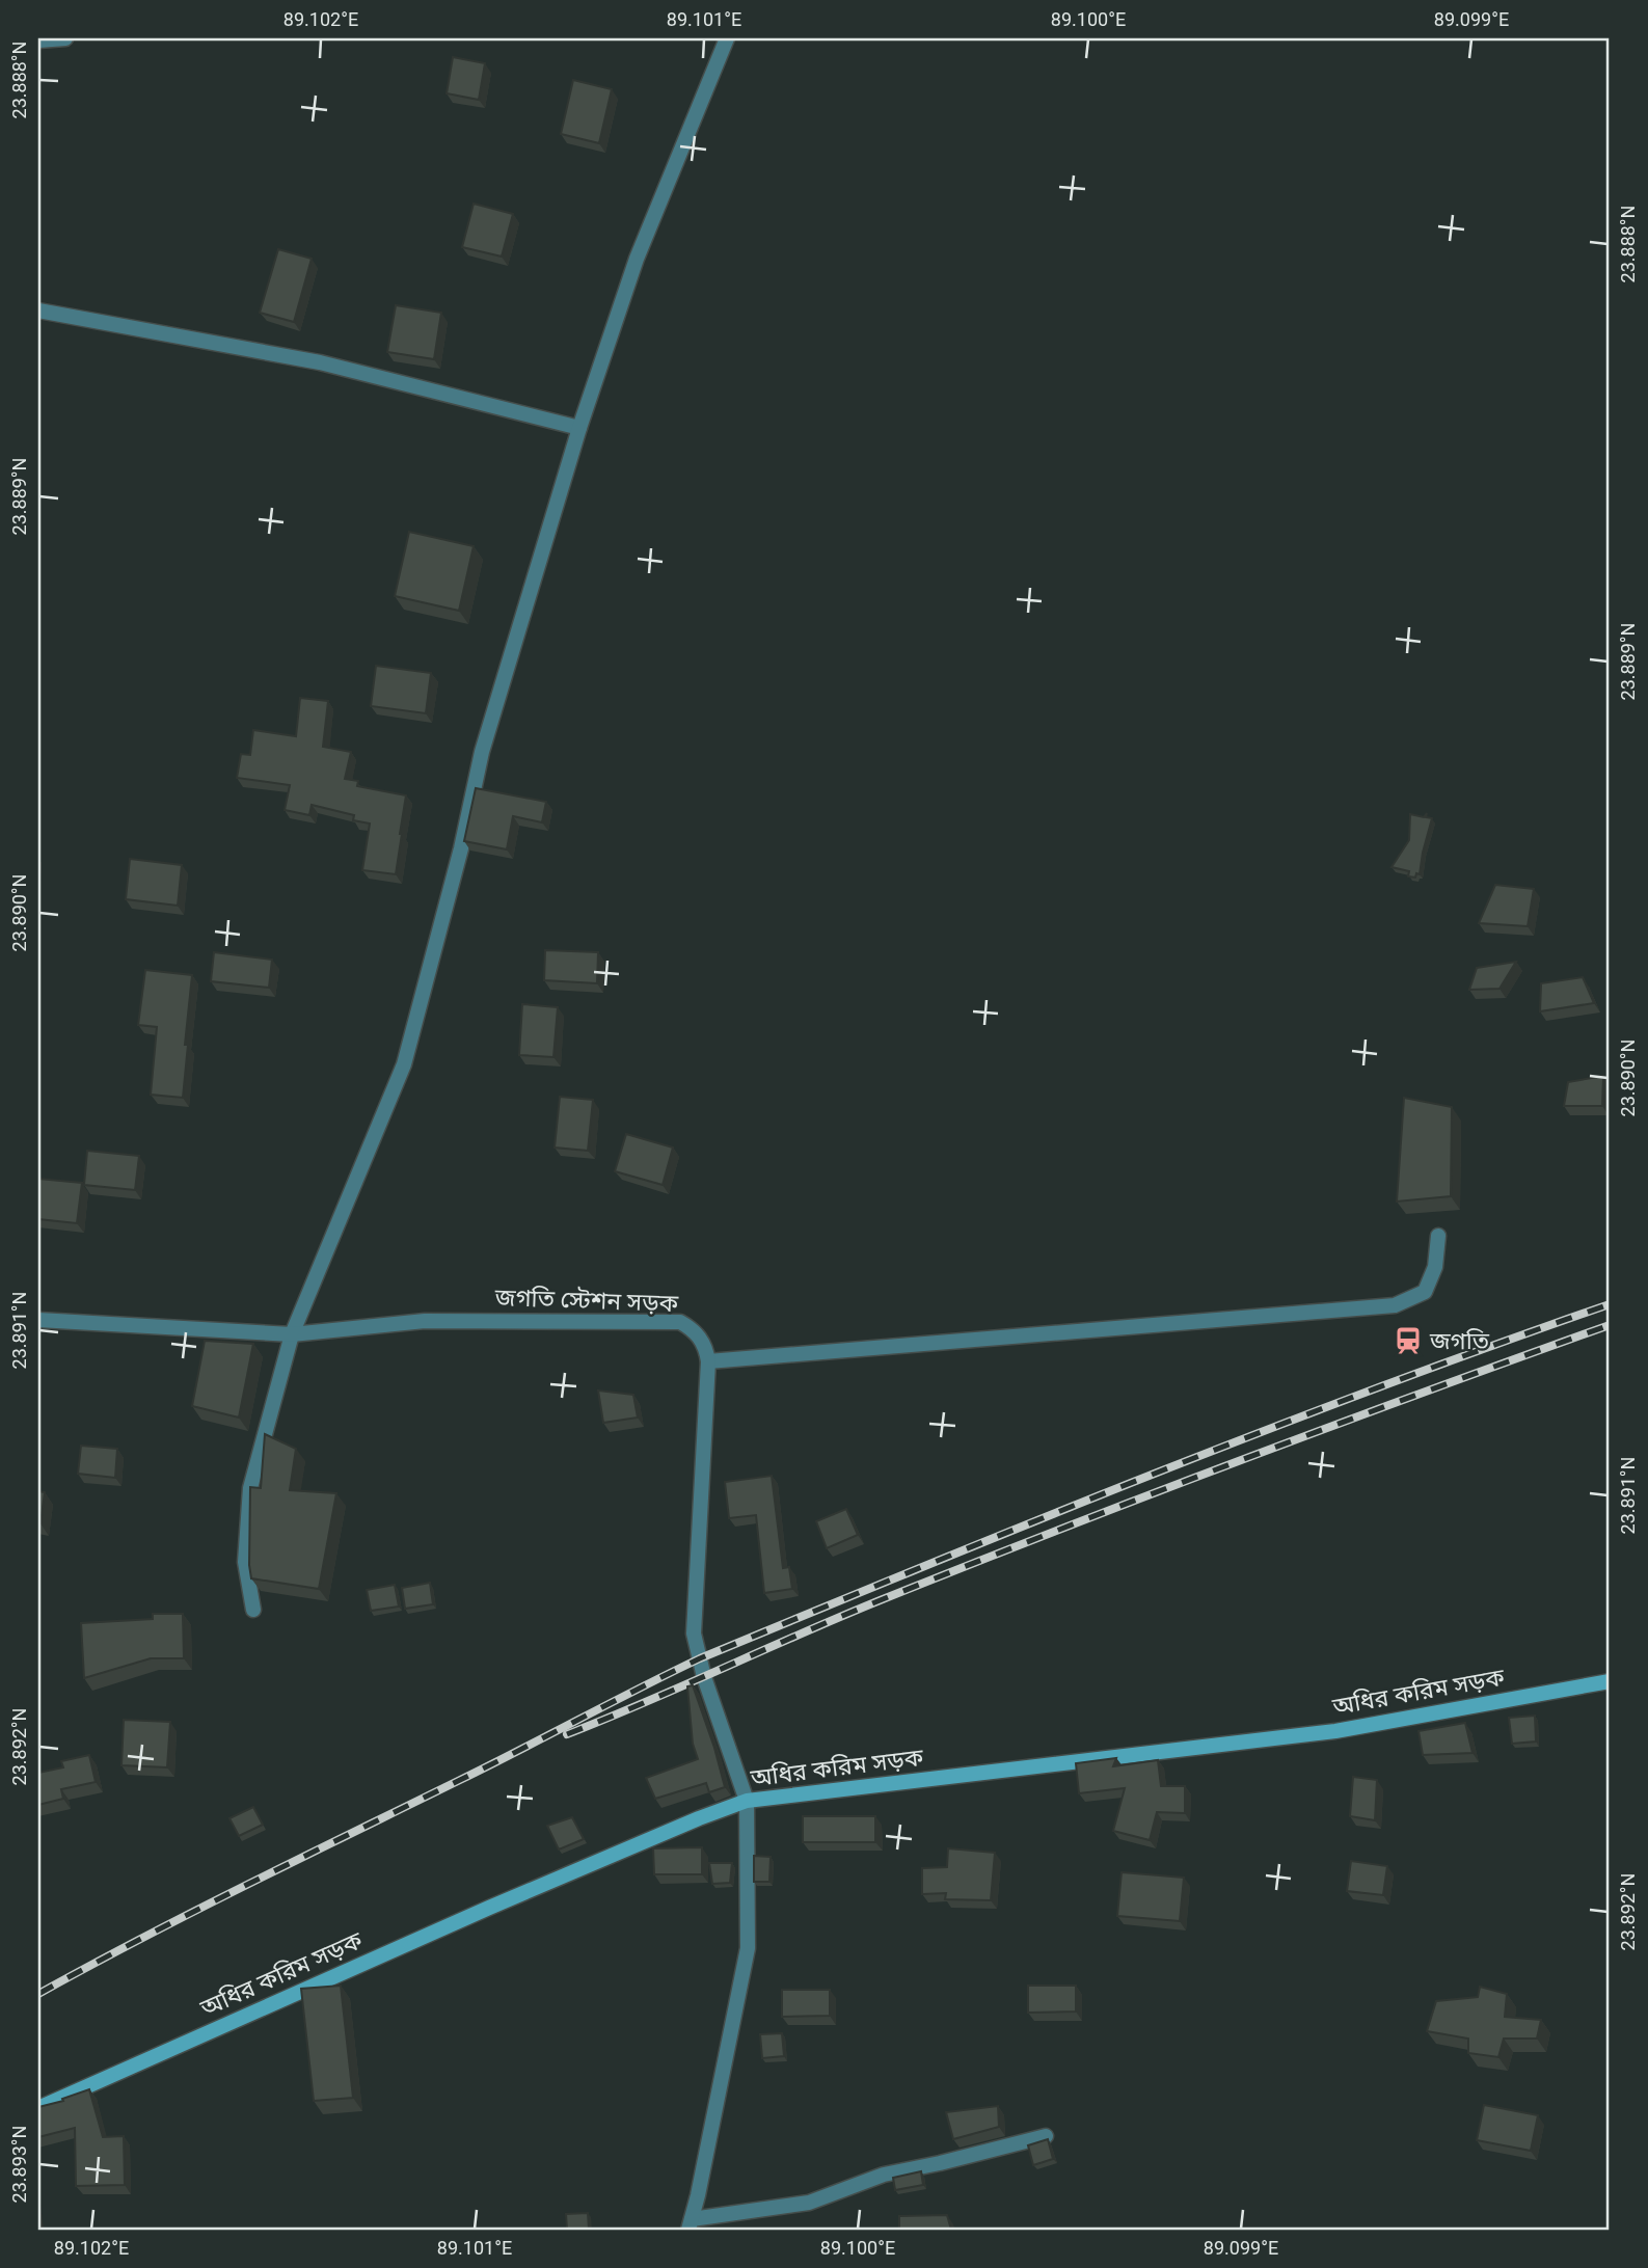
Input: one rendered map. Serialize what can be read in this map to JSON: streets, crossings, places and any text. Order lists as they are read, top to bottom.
{
  "streets": {
    "main road": ["অধির করিম সড়ক"],
    "street": ["জগতি স্টেশন সড়ক"]
  },
  "crossings": [
    ["জগতি স্টেশন সড়ক", "অধির করিম সড়ক"]
  ],
  "places": {
    "station": ["জগতি"]
  },
  "coordinates": [
    "89.102°E",
    "89.101°E",
    "89.100°E",
    "89.099°E",
    "23.888°N",
    "23.889°N",
    "23.890°N",
    "23.891°N",
    "23.892°N",
    "23.893°N"
  ]
}
